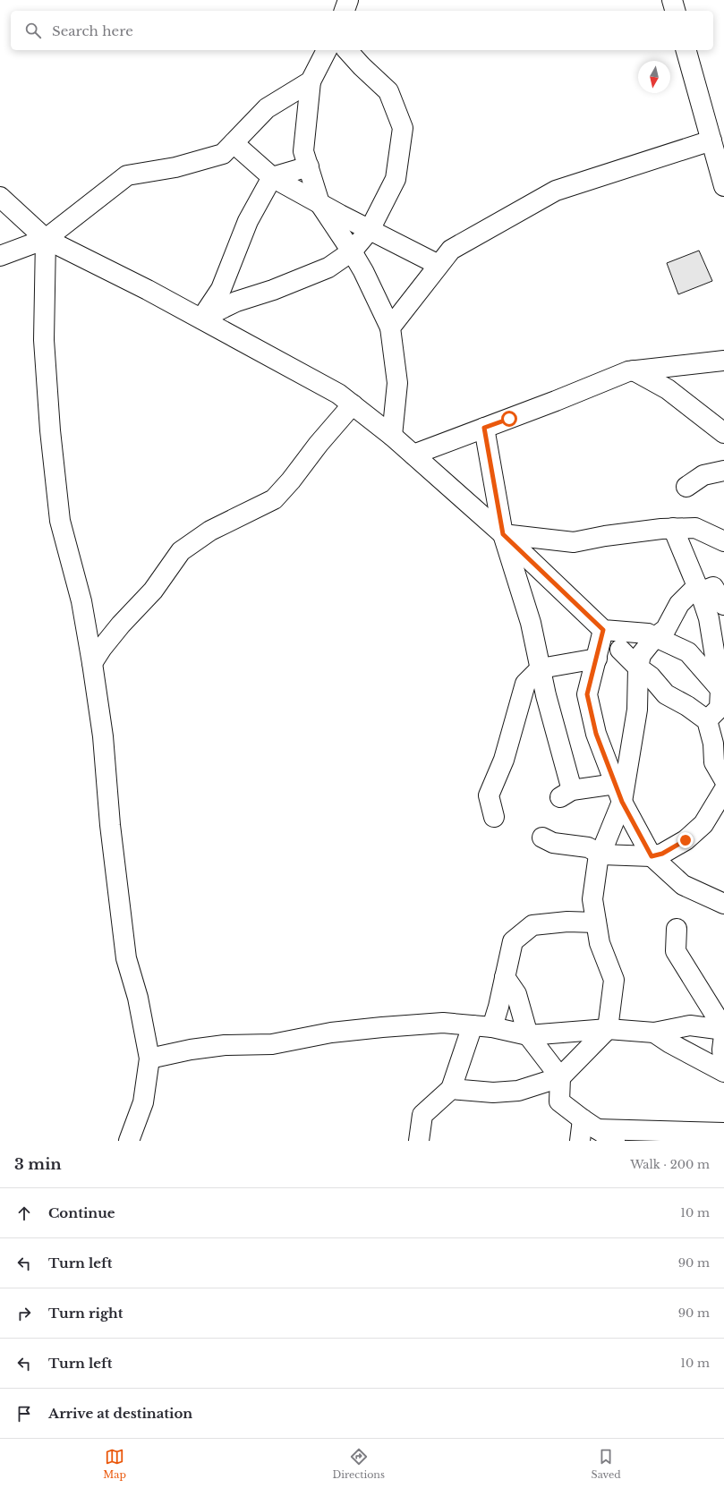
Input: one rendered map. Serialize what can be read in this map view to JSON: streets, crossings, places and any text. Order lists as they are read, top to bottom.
{
  "north": "bottom",
  "page": {
    "search": "Search here",
    "heading": ["3 min", "Walk · 200 m"],
    "list": [
      ["Continue", "10 m"],
      ["Turn left", "90 m"],
      ["Turn right", "90 m"],
      ["Turn left", "10 m"],
      "Arrive at destination"
    ],
    "nav": ["Map", "Directions", "Saved"]
  }
}
